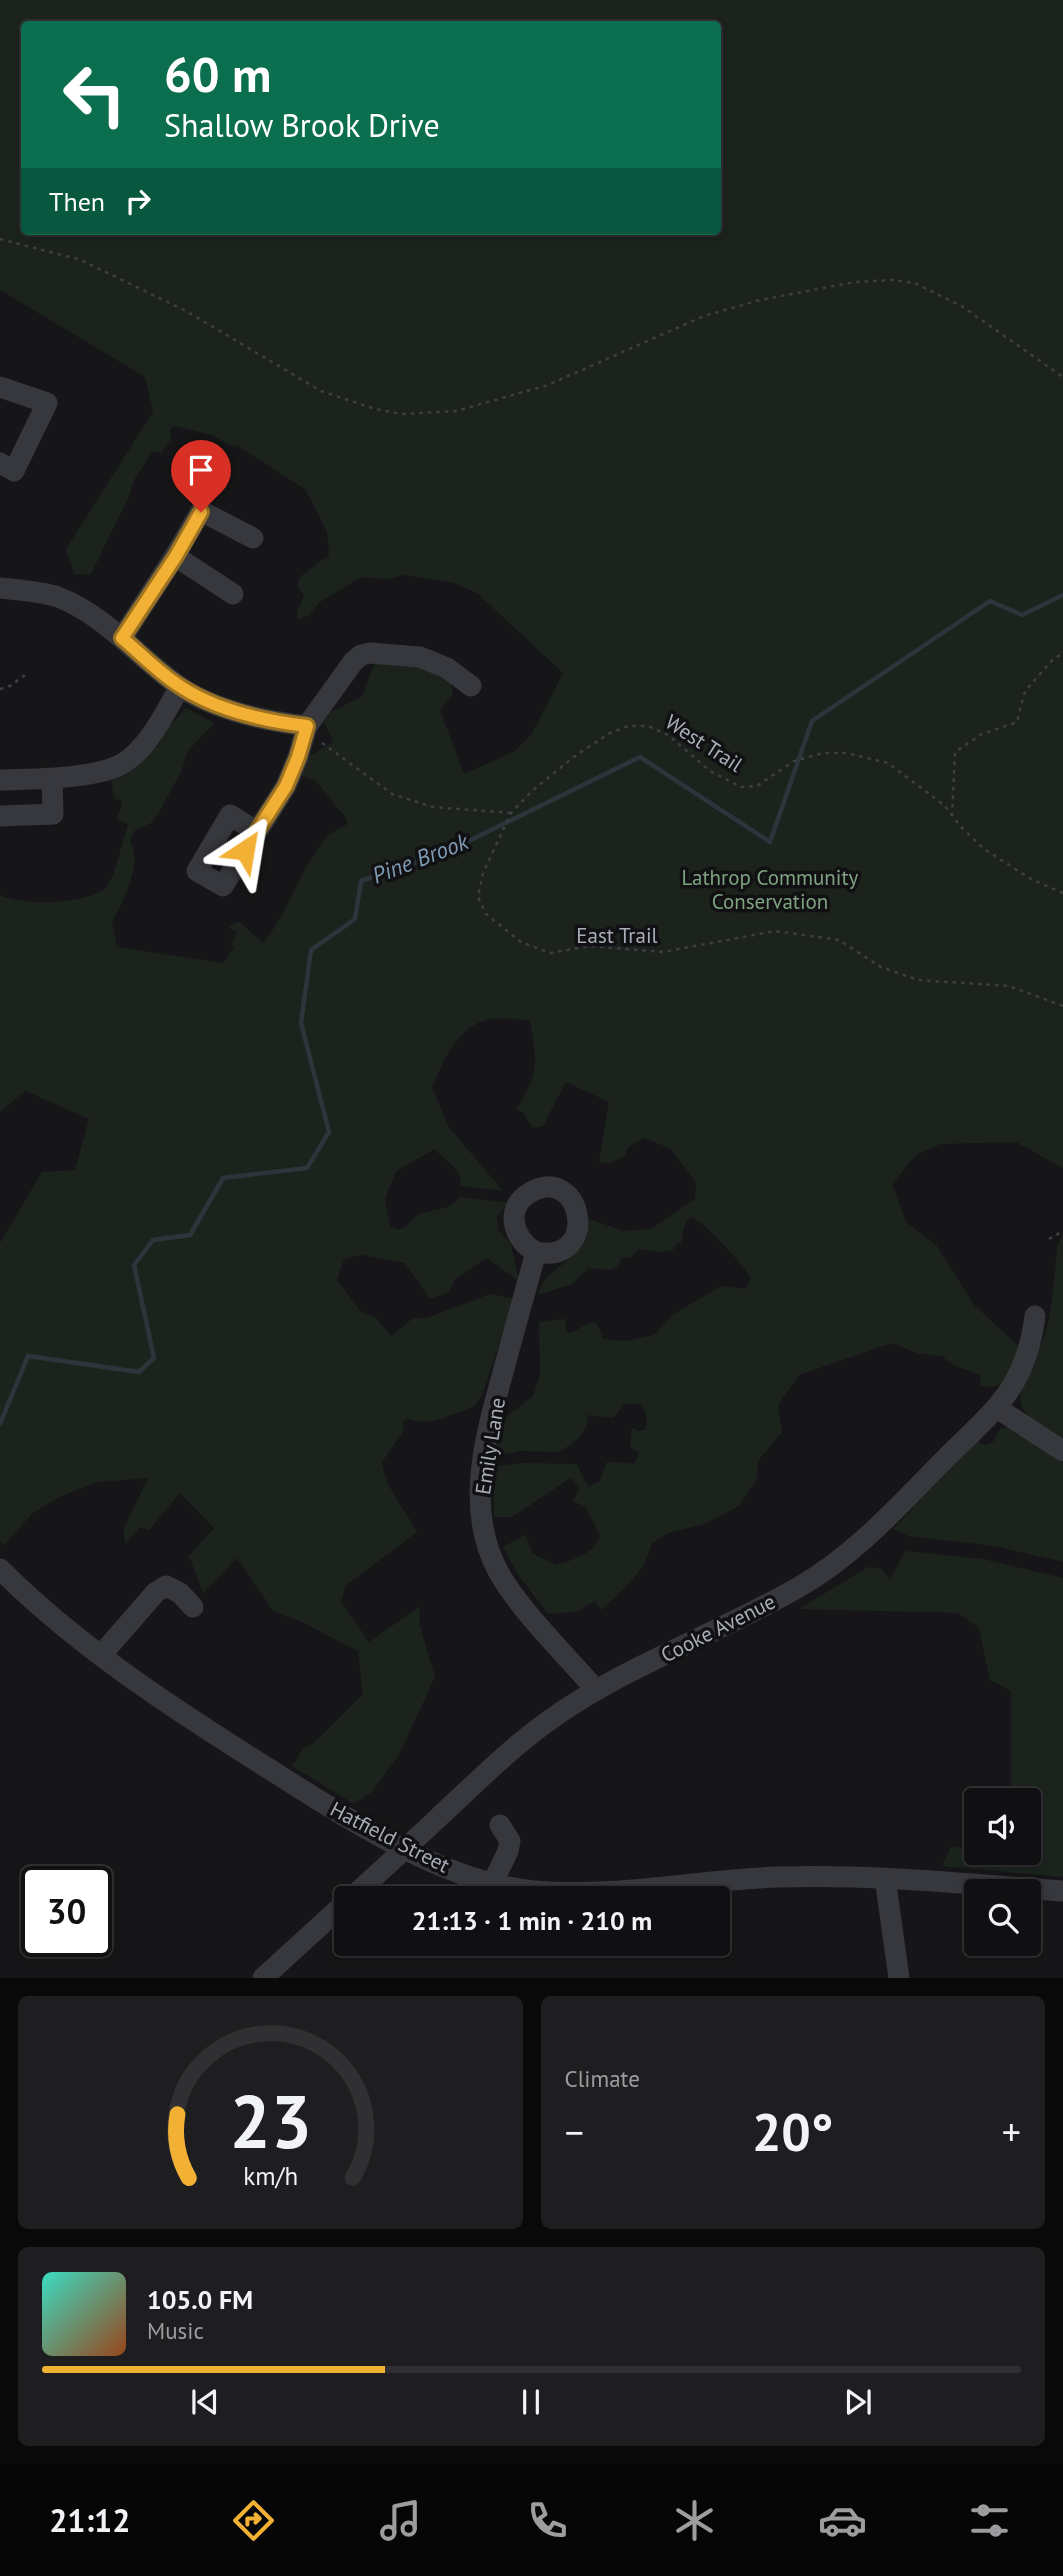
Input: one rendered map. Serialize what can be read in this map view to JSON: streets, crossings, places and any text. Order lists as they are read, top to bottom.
{
  "streets": {
    "street": ["Emily Lane", "Cooke Avenue", "Hatfield Street"],
    "path": ["West Trail", "East Trail"]
  },
  "crossings": [
    ["West Trail", "East Trail"],
    ["Emily Lane", "Cooke Avenue"],
    ["Cooke Avenue", "Hatfield Street"]
  ],
  "water": ["Pine Brook"],
  "parks": ["Lathrop Community Conservation"],
  "page": {
    "turn": ["60 m", "Shallow Brook Drive"],
    "then": "Then",
    "limit": "30",
    "trip": "21:13 · 1 min · 210 m",
    "tile": "Climate",
    "heat": ["−", "20°", "+"],
    "song": ["105.0 FM", "Music"],
    "tabs": "21:12",
    "gauge": ["23", "km/h"]
  }
}
